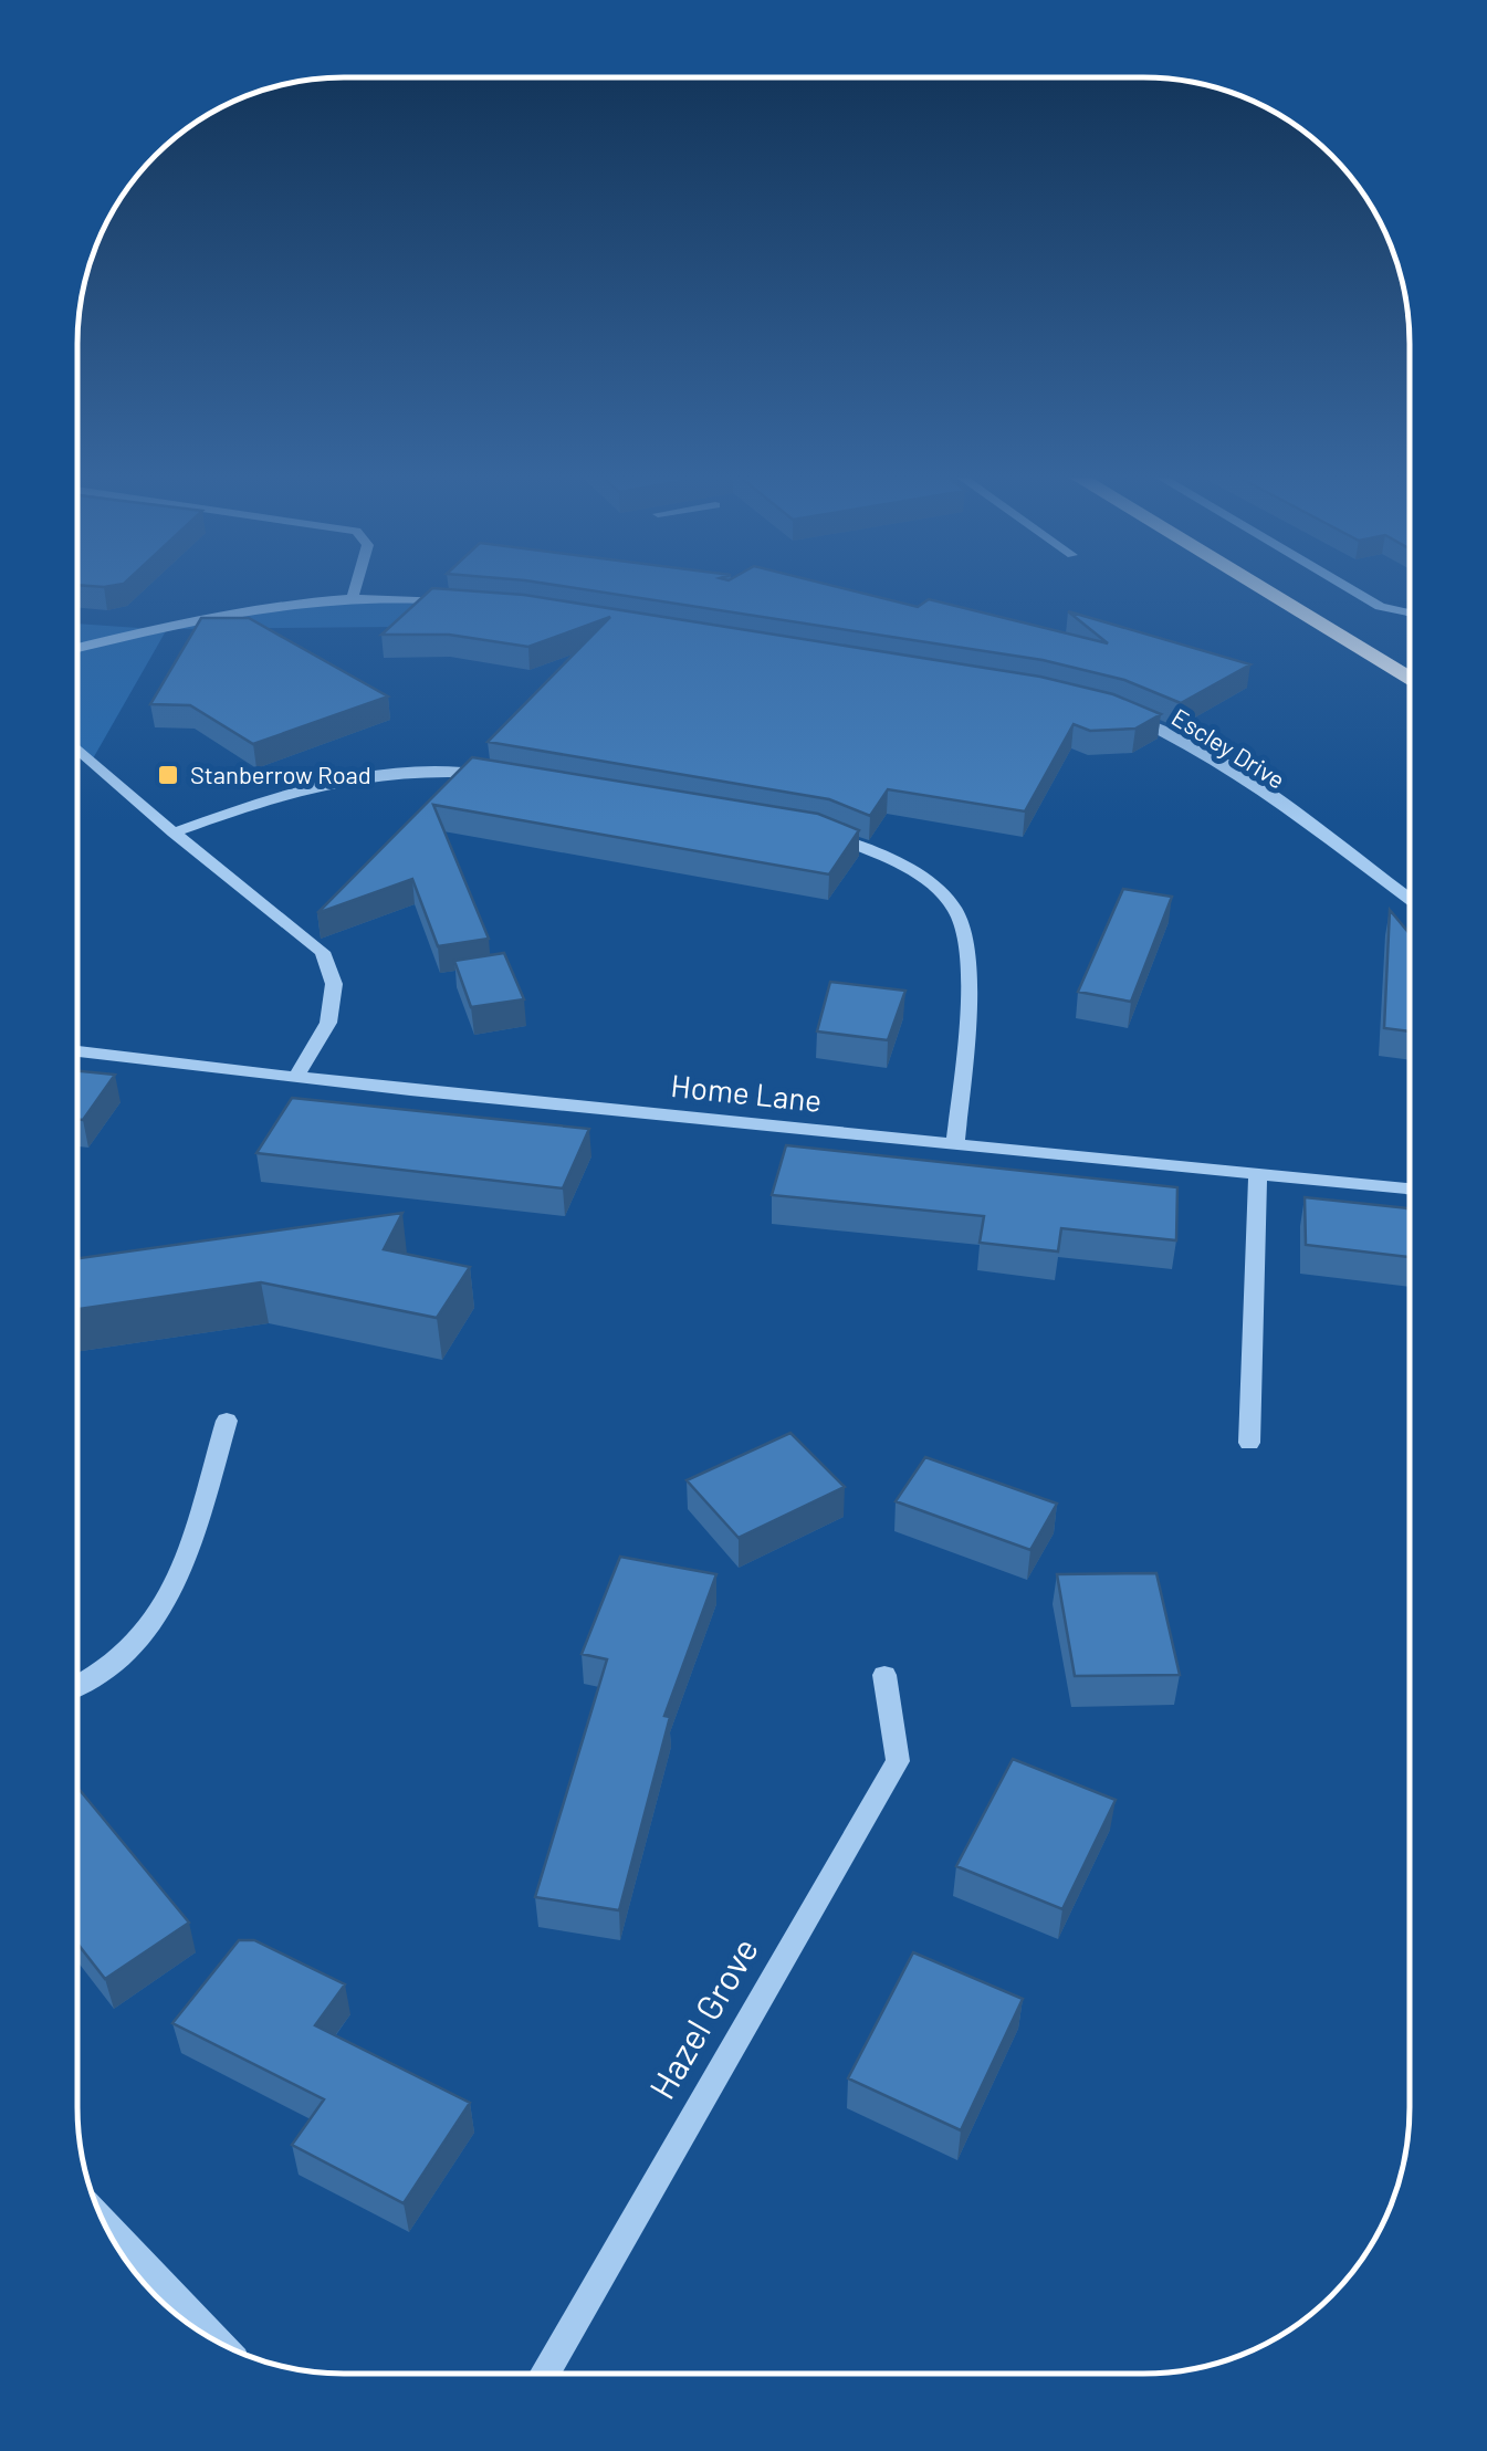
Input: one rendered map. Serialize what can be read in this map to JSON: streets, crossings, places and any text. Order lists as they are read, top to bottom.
{
  "streets": {
    "street": ["Escley Drive", "Home Lane", "Hazel Grove"]
  },
  "places": {
    "transit": ["Stanberrow Road"]
  }
}
